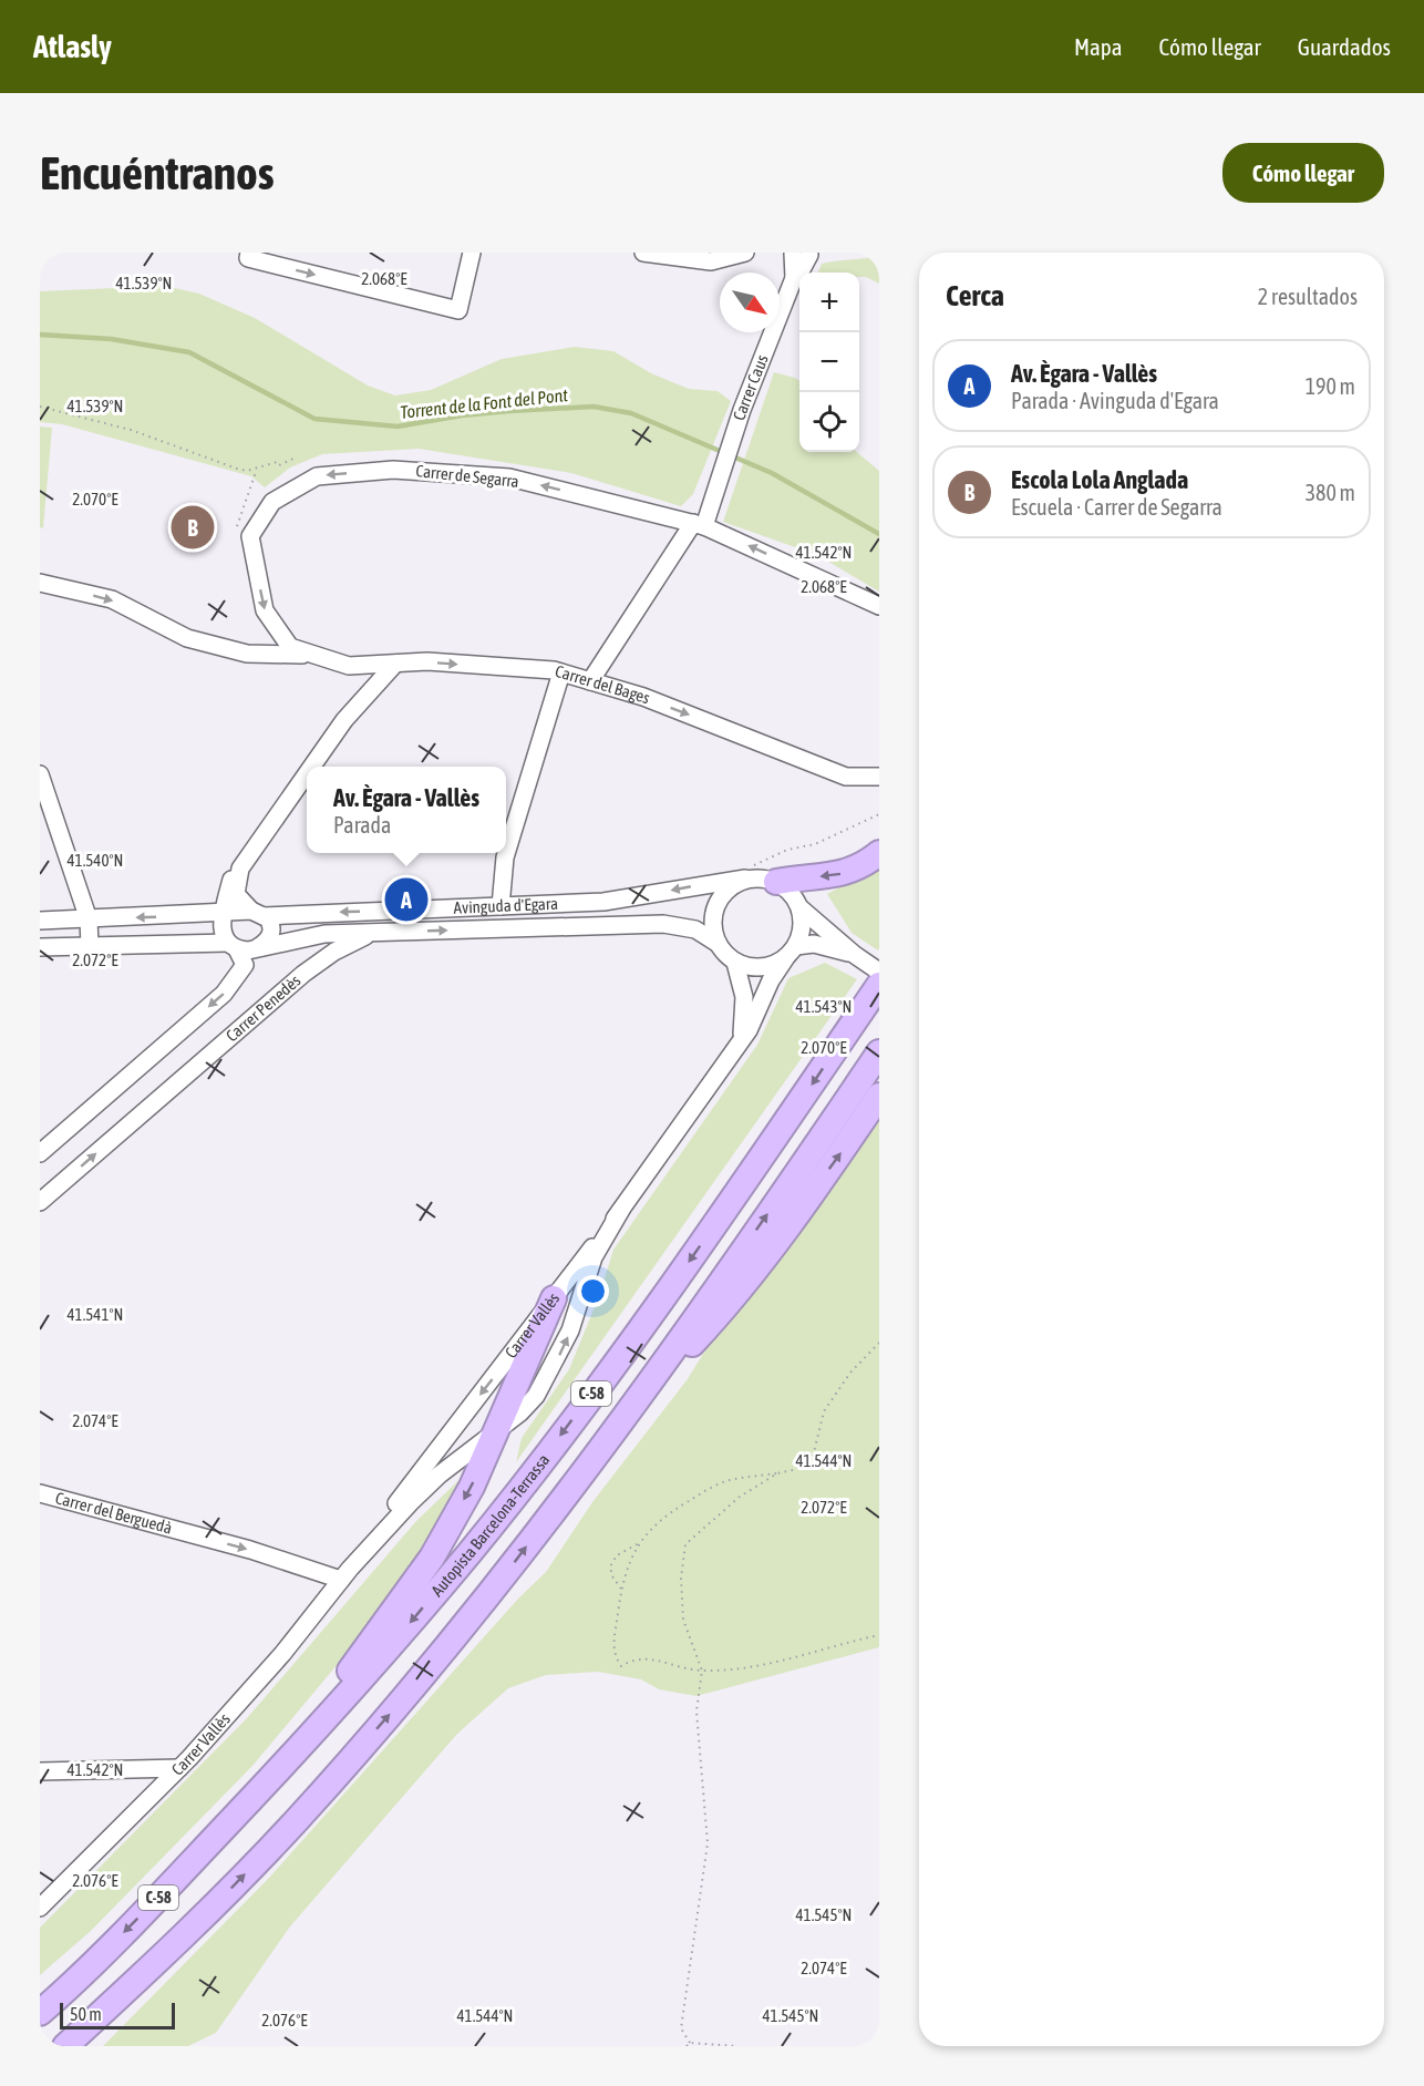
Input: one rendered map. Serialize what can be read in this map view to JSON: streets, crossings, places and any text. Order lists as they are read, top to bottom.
{
  "streets": {
    "highway": ["C-58", "Autopista Barcelona-Terrassa"],
    "street": [
      "Carrer Caus",
      "Carrer de Segarra",
      "Carrer del Bages",
      "Avinguda d'Egara",
      "Carrer Penedès",
      "Carrer Vallès",
      "Carrer del Berguedà"
    ]
  },
  "crossings": [
    ["Carrer Caus", "Carrer de Segarra"],
    ["Carrer de Segarra", "Carrer del Bages"],
    ["Avinguda d'Egara", "Carrer Penedès"],
    ["Avinguda d'Egara", "Carrer Vallès"],
    ["Carrer Vallès", "Carrer del Berguedà"]
  ],
  "one_way": ["Carrer de Segarra", "Carrer del Bages", "Carrer del Berguedà"],
  "water": ["Torrent de la Font del Pont"],
  "scale_bar": "50 m",
  "north": "bottom right",
  "page": {
    "header": "Atlasly",
    "nav": ["Mapa", "Cómo llegar", "Guardados"],
    "buttons": "Cómo llegar",
    "title": "Encuéntranos",
    "heading": ["Cerca", "2 resultados"],
    "map_buttons": ["+", "−"],
    "list": [
      {
        "mark": "A",
        "name": "Av. Ègara - Vallès",
        "note": "Parada · Avinguda d'Egara",
        "value": "190 m"
      },
      {
        "mark": "B",
        "name": "Escola Lola Anglada",
        "note": "Escuela · Carrer de Segarra",
        "value": "380 m"
      }
    ],
    "pins": ["B", "A"],
    "popup": ["Av. Ègara - Vallès", "Parada"],
    "scale": "50 m"
  },
  "coordinates": [
    "2.068°E",
    "41.539°N",
    "2.070°E",
    "41.542°N",
    "41.540°N",
    "2.072°E",
    "41.543°N",
    "41.541°N",
    "2.074°E",
    "41.544°N",
    "2.076°E",
    "41.545°N"
  ]
}
